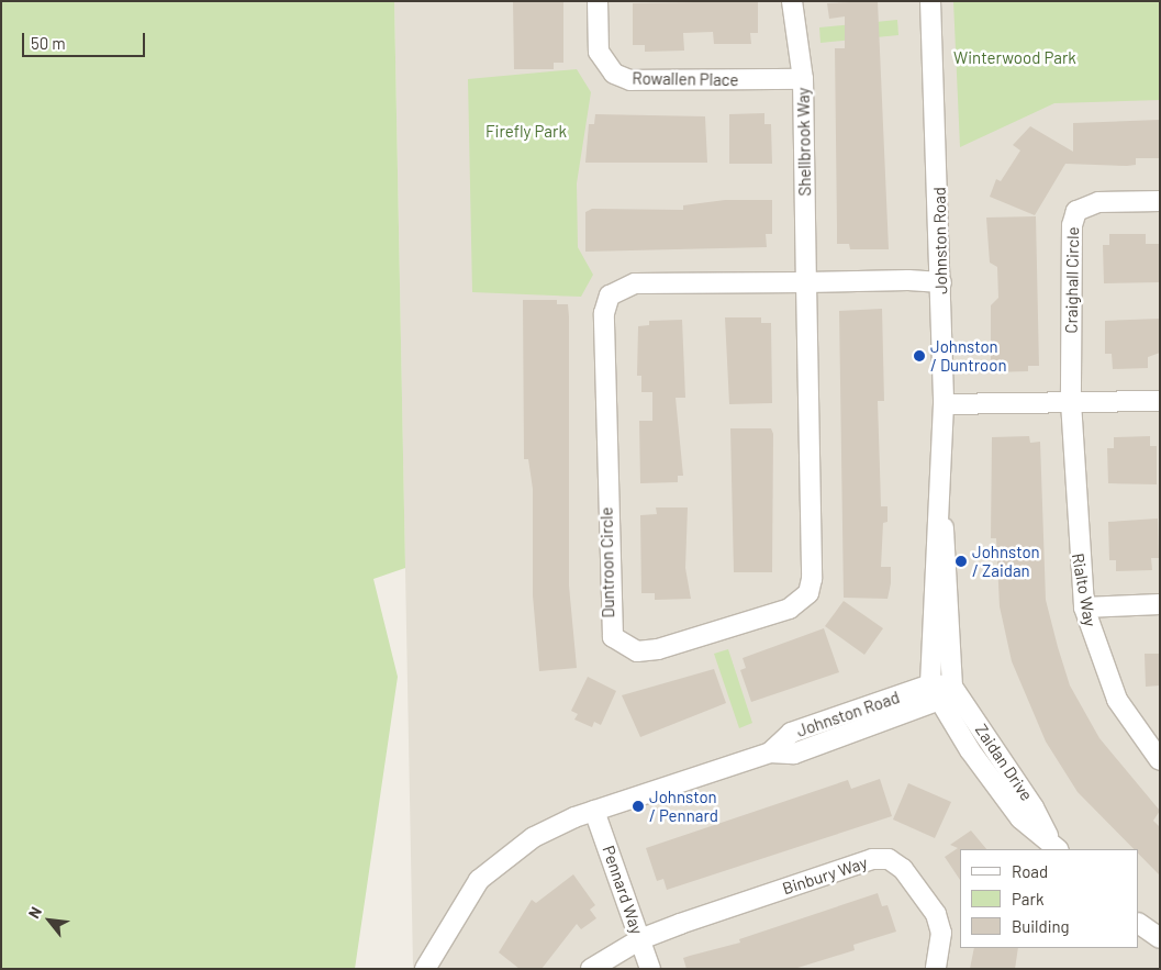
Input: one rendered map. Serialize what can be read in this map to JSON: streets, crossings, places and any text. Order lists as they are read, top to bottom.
{
  "streets": {
    "street": [
      "Rowallen Place",
      "Shellbrook Way",
      "Johnston Road",
      "Craighall Circle",
      "Duntroon Circle",
      "Rialto Way",
      "Zaidan Drive",
      "Binbury Way",
      "Pennard Way"
    ]
  },
  "crossings": [
    ["Rowallen Place", "Shellbrook Way"],
    ["Shellbrook Way", "Duntroon Circle"],
    ["Johnston Road", "Duntroon Circle"],
    ["Johnston Road", "Zaidan Drive"],
    ["Johnston Road", "Pennard Way"],
    ["Craighall Circle", "Rialto Way"],
    ["Binbury Way", "Pennard Way"]
  ],
  "parks": ["Winterwood Park", "Firefly Park"],
  "places": ["Johnston / Duntroon", "Johnston / Zaidan", "Johnston / Pennard"],
  "legend": ["Road", "Park", "Building"],
  "scale_bar": "50 m",
  "north": "top left"
}
